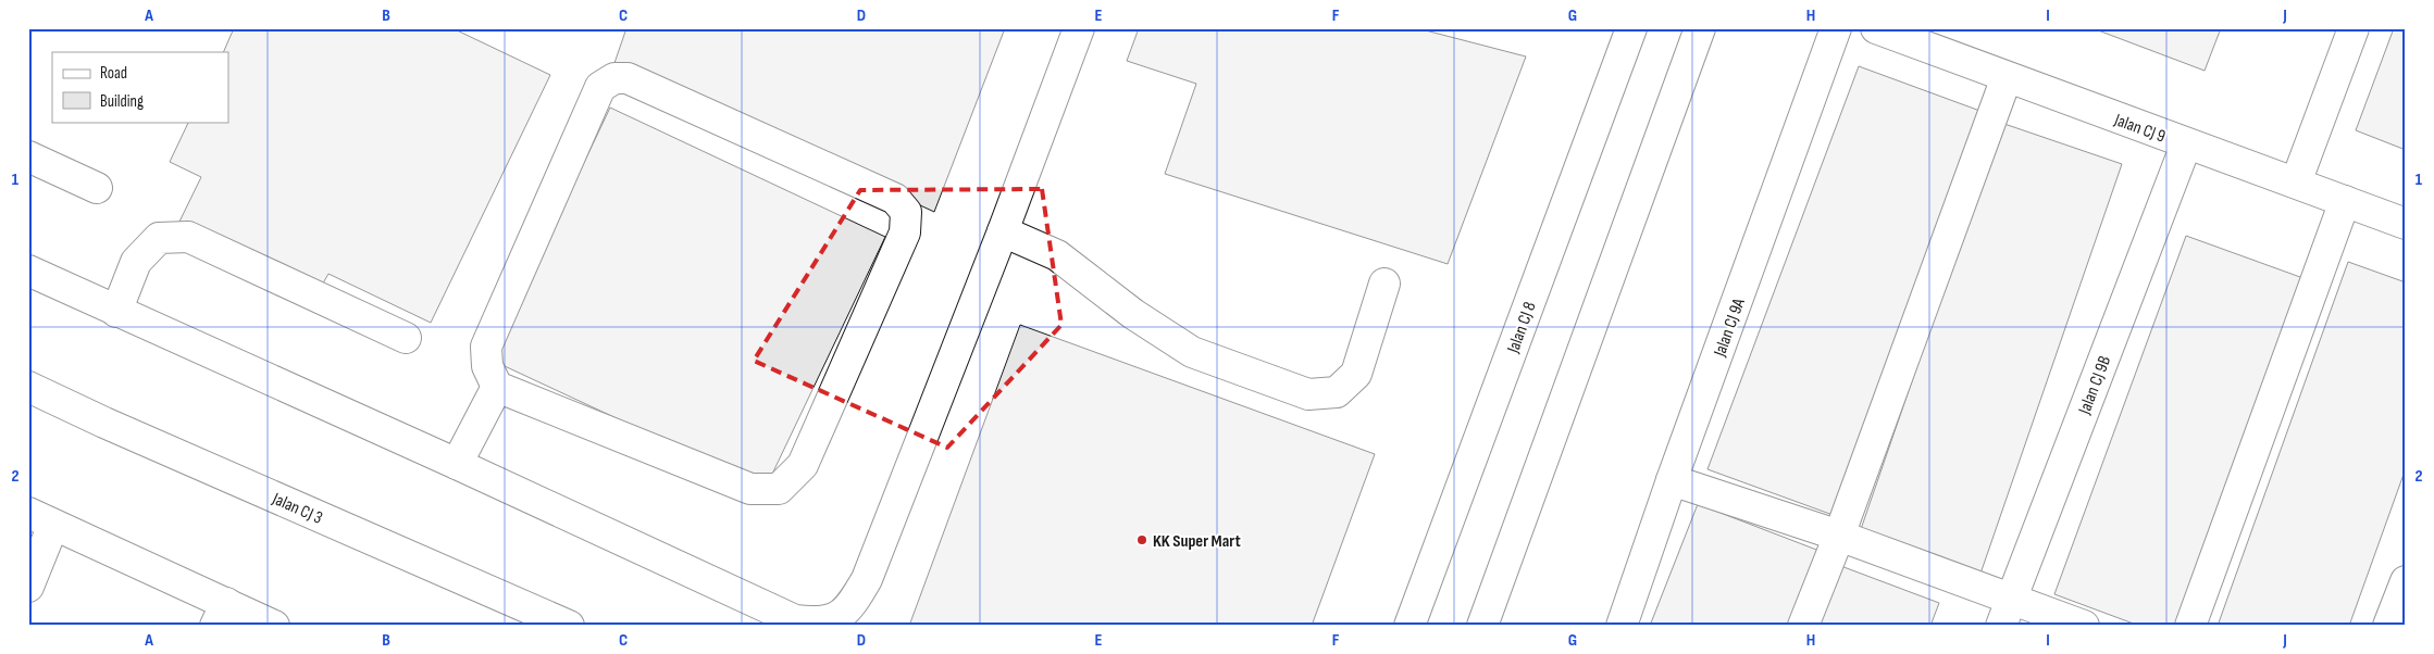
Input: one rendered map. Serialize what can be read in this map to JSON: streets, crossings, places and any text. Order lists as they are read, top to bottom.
{
  "streets": {
    "street": [
      "Jalan CJ 9",
      "Jalan CJ 8",
      "Jalan CJ 9A",
      "Jalan CJ 9B",
      "Jalan CJ 3"
    ]
  },
  "crossings": [
    ["Jalan CJ 9", "Jalan CJ 9B"]
  ],
  "places": ["KK Super Mart"],
  "legend": ["Road", "Building"],
  "grid": {
    "columns": [
      "A",
      "B",
      "C",
      "D",
      "E",
      "F",
      "G",
      "H",
      "I",
      "J"
    ],
    "rows": ["1", "2"]
  }
}
